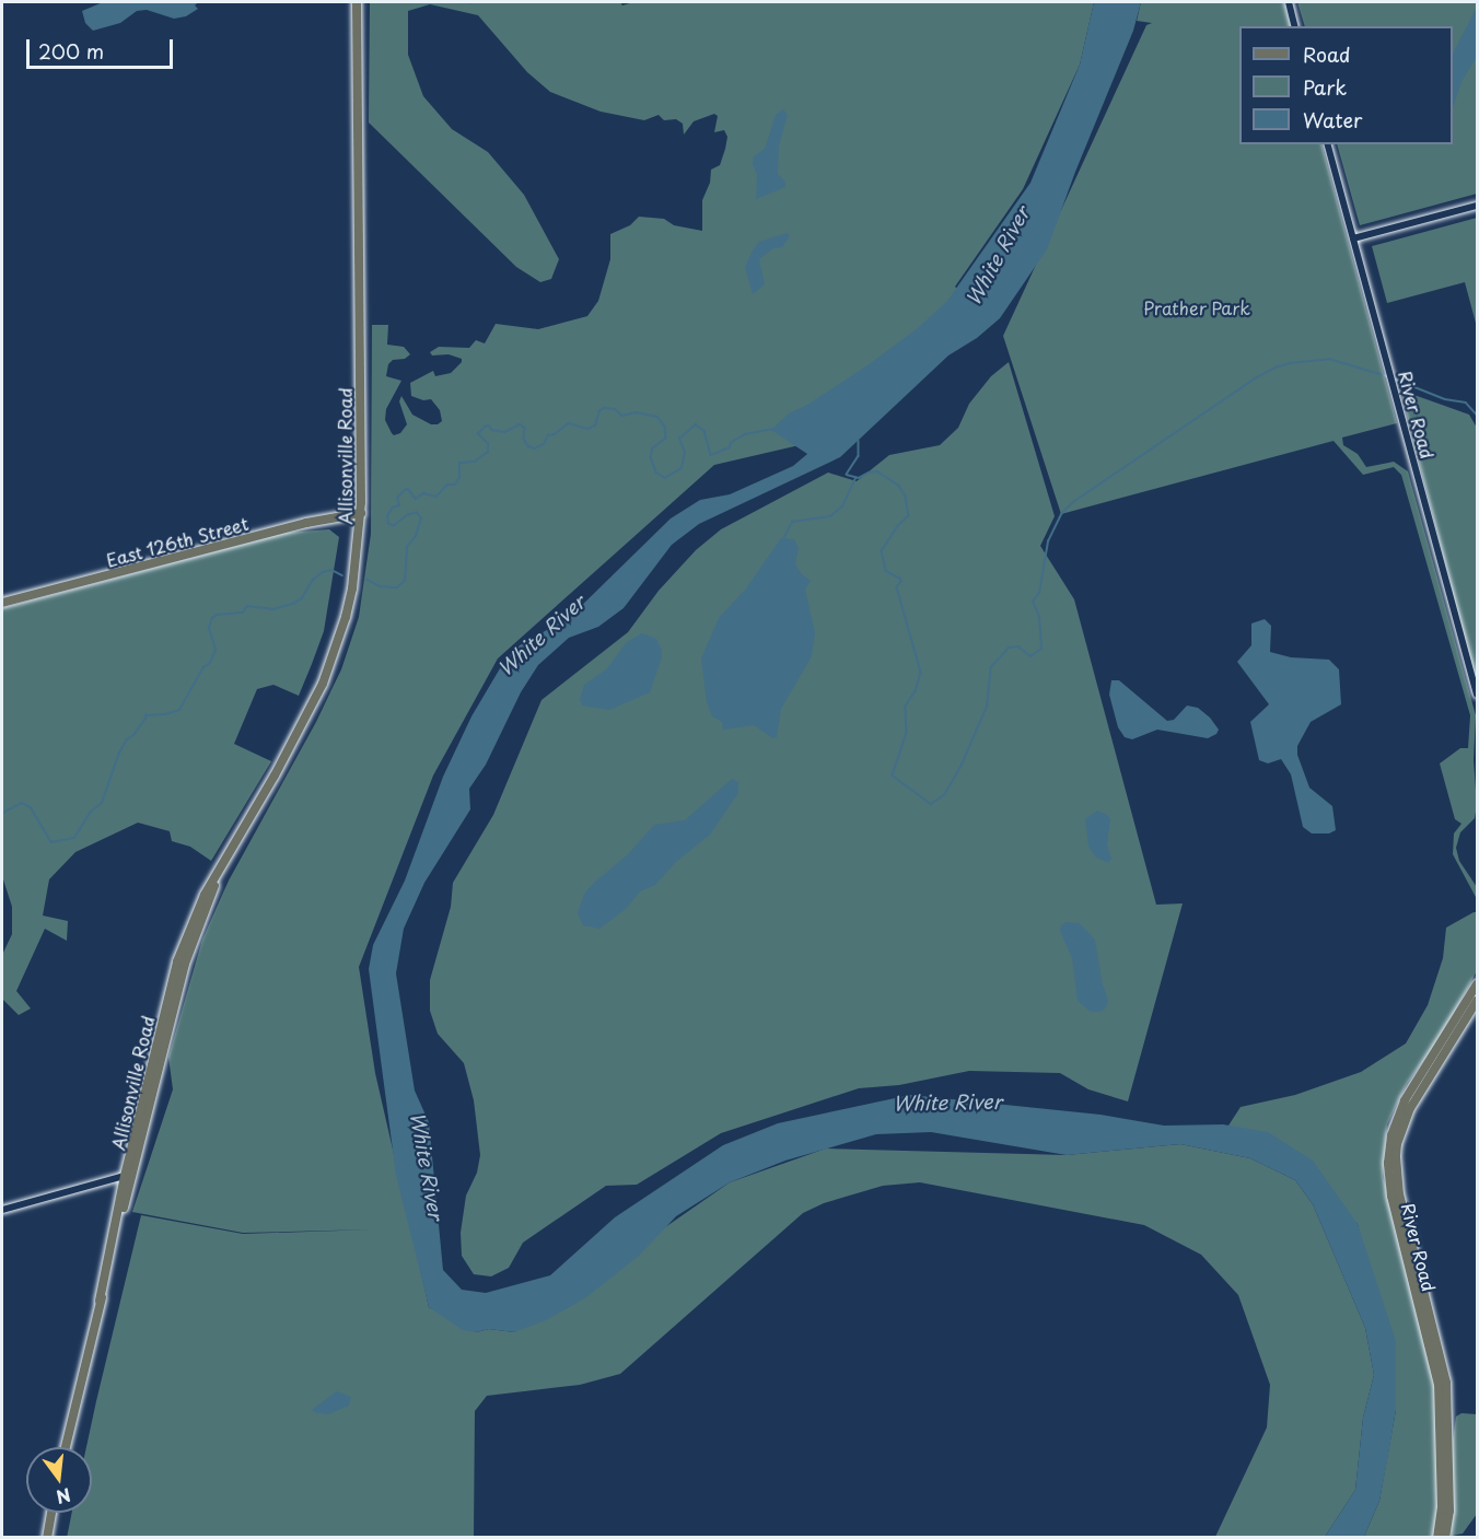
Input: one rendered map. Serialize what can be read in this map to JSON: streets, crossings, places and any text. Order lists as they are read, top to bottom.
{
  "streets": {
    "main road": ["River Road", "Allisonville Road", "East 126th Street"]
  },
  "crossings": [
    ["Allisonville Road", "East 126th Street"]
  ],
  "water": ["White River"],
  "parks": ["Prather Park"],
  "legend": ["Road", "Park", "Water"],
  "scale_bar": "200 m",
  "north": "bottom"
}
